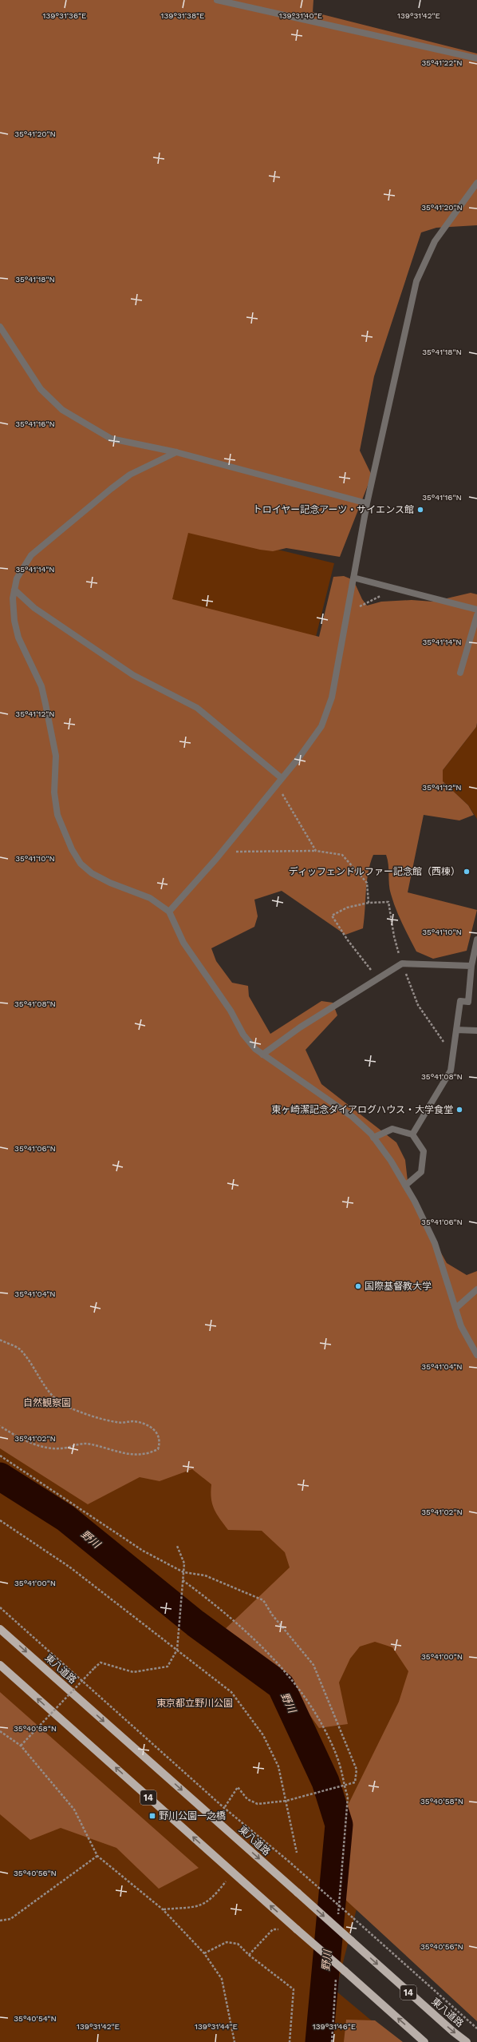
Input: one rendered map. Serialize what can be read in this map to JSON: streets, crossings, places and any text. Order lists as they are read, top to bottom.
{
  "streets": {
    "main road": ["東八道路", "14"]
  },
  "water": ["野川"],
  "parks": ["自然観察園", "東京都立野川公園"],
  "places": {
    "other": [
      "トロイヤー記念アーツ・サイエンス館",
      "ディッフェンドルファー記念館（西棟）",
      "東ヶ崎潔記念ダイアログハウス・大学食堂",
      "国際基督教大学"
    ],
    "transit": ["野川公園一之橋"]
  },
  "coordinates": [
    "139°31'38\"E",
    "139°31'40\"E",
    "139°31'42\"E",
    "139°31'36\"E",
    "35°41'22\"N",
    "35°41'20\"N",
    "35°41'18\"N",
    "35°41'16\"N",
    "35°41'14\"N",
    "35°41'12\"N",
    "35°41'10\"N",
    "35°41'08\"N",
    "35°41'06\"N",
    "35°41'04\"N",
    "35°41'02\"N",
    "35°41'00\"N",
    "35°40'58\"N",
    "35°40'56\"N",
    "35°40'54\"N",
    "139°31'44\"E",
    "139°31'46\"E"
  ]
}
